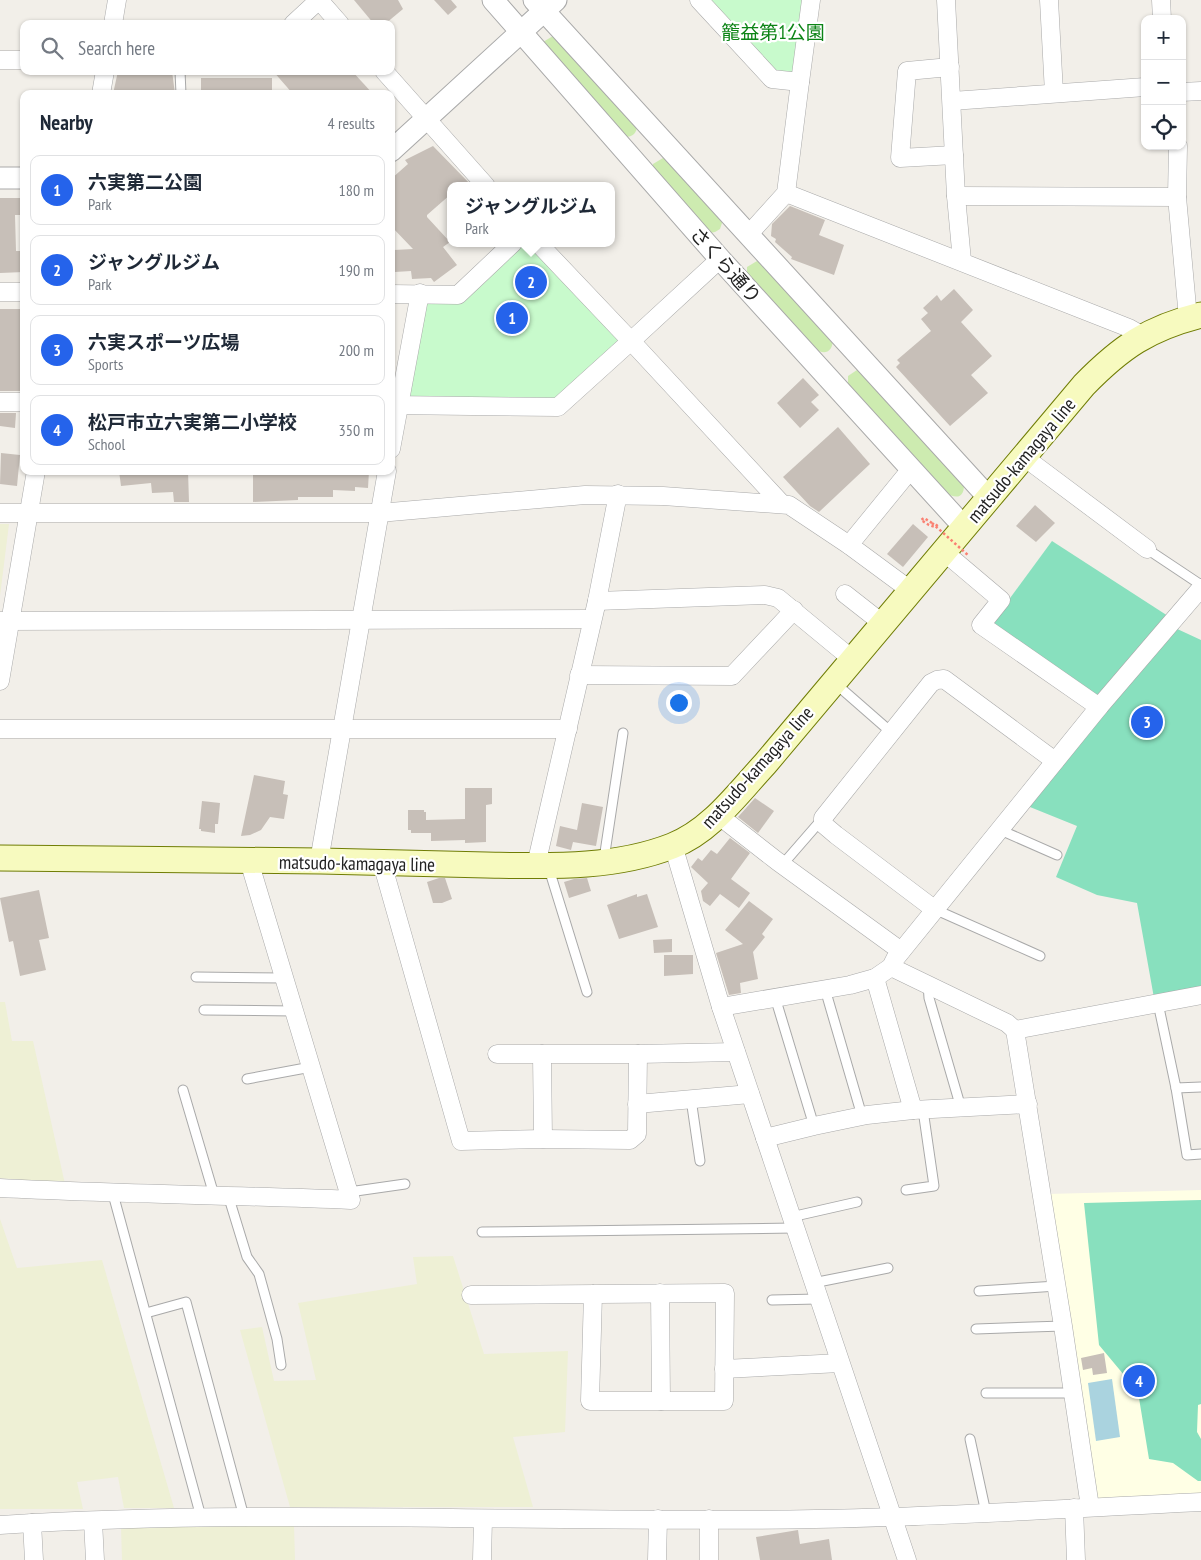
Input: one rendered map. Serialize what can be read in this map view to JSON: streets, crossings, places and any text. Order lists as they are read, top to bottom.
{
  "streets": {
    "main road": ["matsudo-kamagaya line"],
    "street": ["さくら通り"]
  },
  "crossings": [
    ["さくら通り", "matsudo-kamagaya line"]
  ],
  "parks": ["籠益第1公園"],
  "page": {
    "map_buttons": ["+", "−"],
    "search": "Search here",
    "heading": ["Nearby", "4 results"],
    "list": [
      {
        "mark": "1",
        "name": "六実第二公園",
        "note": "Park",
        "value": "180 m"
      },
      {
        "mark": "2",
        "name": "ジャングルジム",
        "note": "Park",
        "value": "190 m"
      },
      {
        "mark": "3",
        "name": "六実スポーツ広場",
        "note": "Sports",
        "value": "200 m"
      },
      {
        "mark": "4",
        "name": "松戸市立六実第二小学校",
        "note": "School",
        "value": "350 m"
      }
    ],
    "popup": ["ジャングルジム", "Park"],
    "pins": [
      "2",
      "1",
      "3",
      "4"
    ]
  }
}
